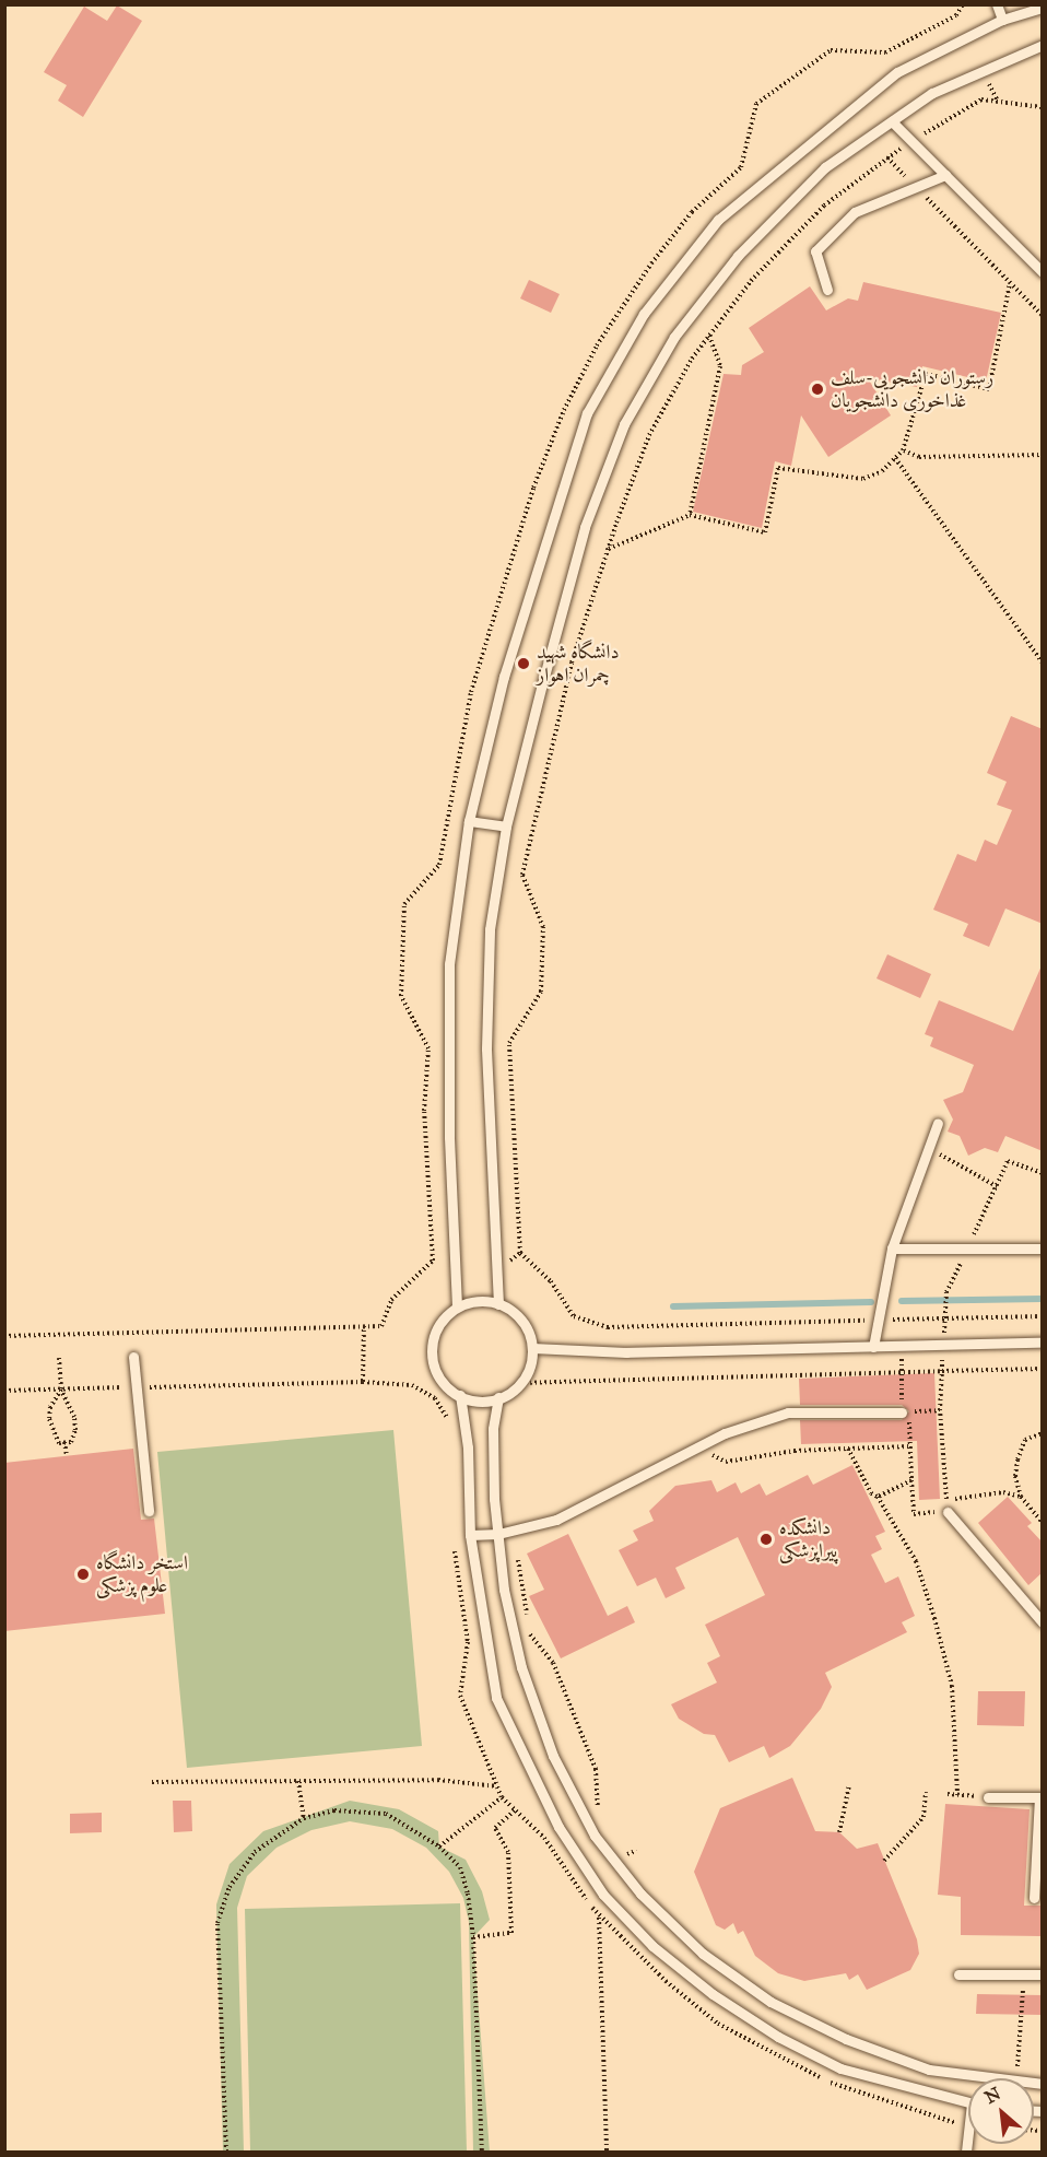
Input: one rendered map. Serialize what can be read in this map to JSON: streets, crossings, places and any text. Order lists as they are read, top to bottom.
{
  "places": [
    "رستوران دانشجویی-سلف غذاخوری دانشجویان",
    "دانشگاه شهید چمران اهواز",
    "دانشکده پیراپزشکی",
    "استخر دانشگاه علوم پزشکی"
  ],
  "north": "top left"
}
